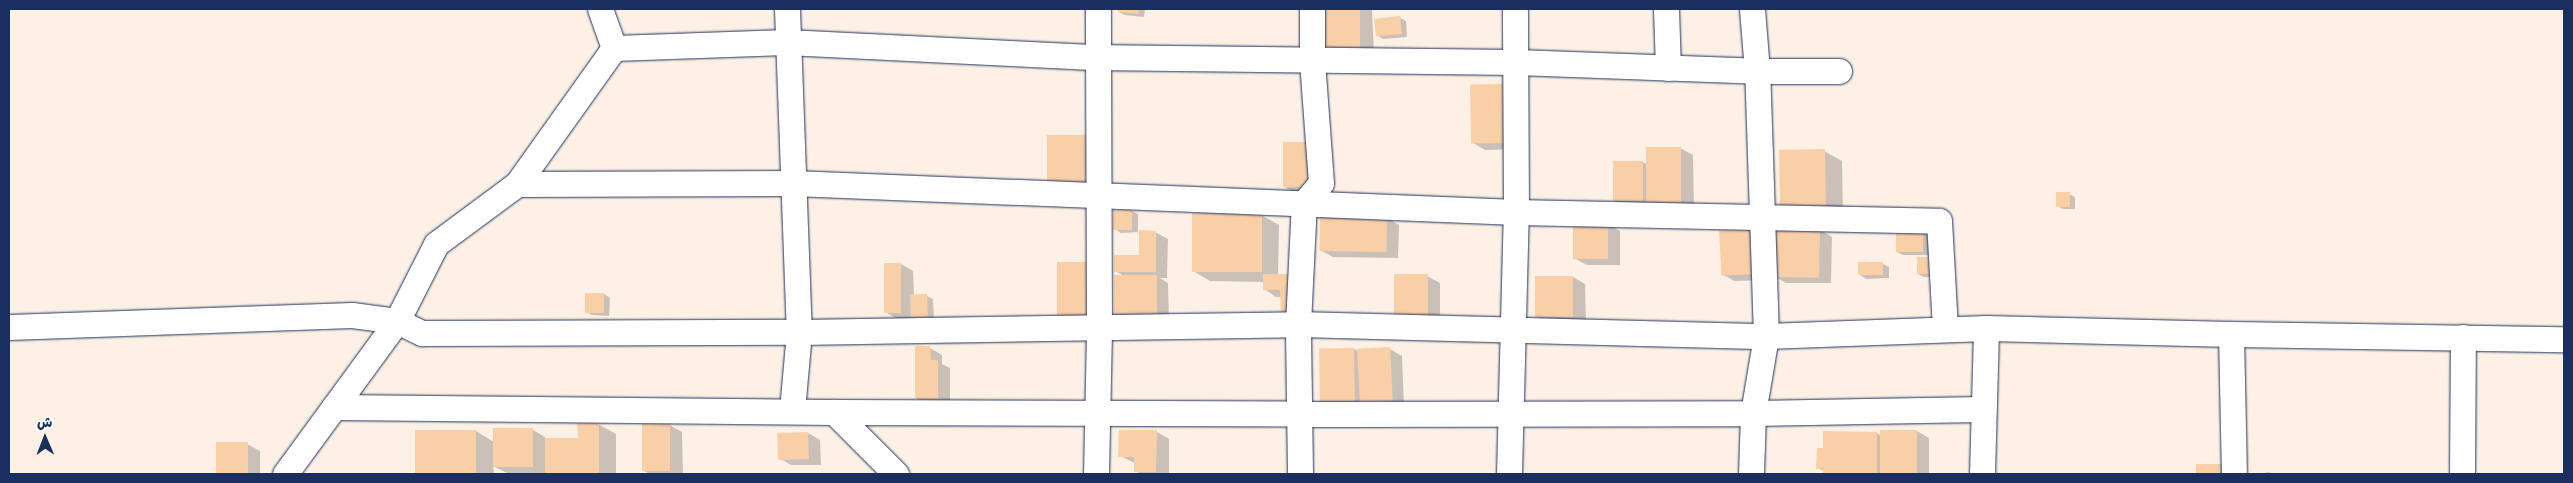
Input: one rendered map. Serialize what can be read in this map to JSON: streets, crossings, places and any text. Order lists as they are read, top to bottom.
{
  "north": "top"
}
